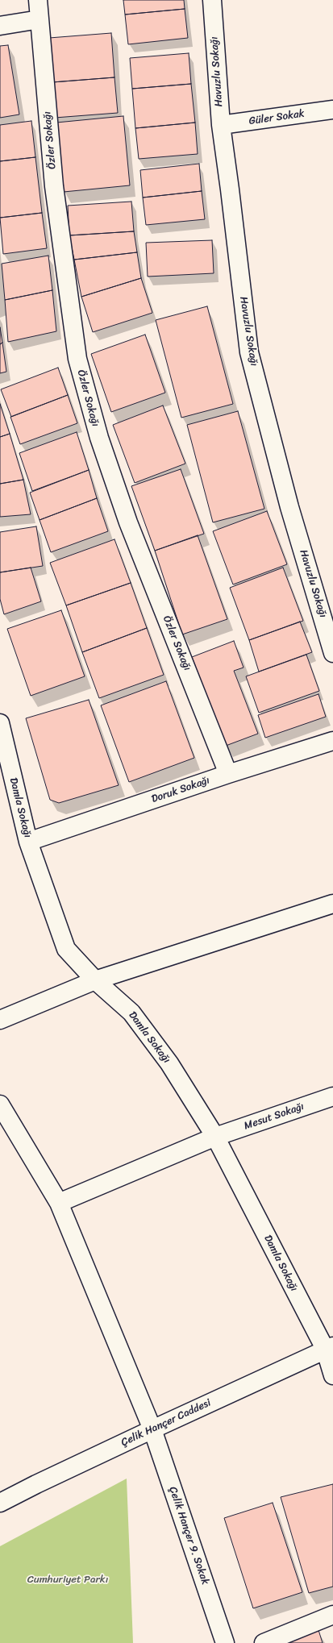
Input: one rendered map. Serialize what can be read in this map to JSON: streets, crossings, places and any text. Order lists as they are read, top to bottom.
{
  "streets": {
    "street": [
      "Havuzlu Sokağı",
      "Güler Sokak",
      "Özler Sokağı",
      "Doruk Sokağı",
      "Damla Sokağı",
      "Mesut Sokağı",
      "Çelik Hançer Caddesi",
      "Çelik Hançer 9. Sokak"
    ]
  },
  "crossings": [
    ["Havuzlu Sokağı", "Güler Sokak"],
    ["Özler Sokağı", "Doruk Sokağı"],
    ["Doruk Sokağı", "Damla Sokağı"],
    ["Damla Sokağı", "Mesut Sokağı"],
    ["Damla Sokağı", "Çelik Hançer Caddesi"],
    ["Mesut Sokağı", "Çelik Hançer 9. Sokak"],
    ["Çelik Hançer Caddesi", "Çelik Hançer 9. Sokak"]
  ],
  "parks": ["Cumhuriyet Parkı"]
}
